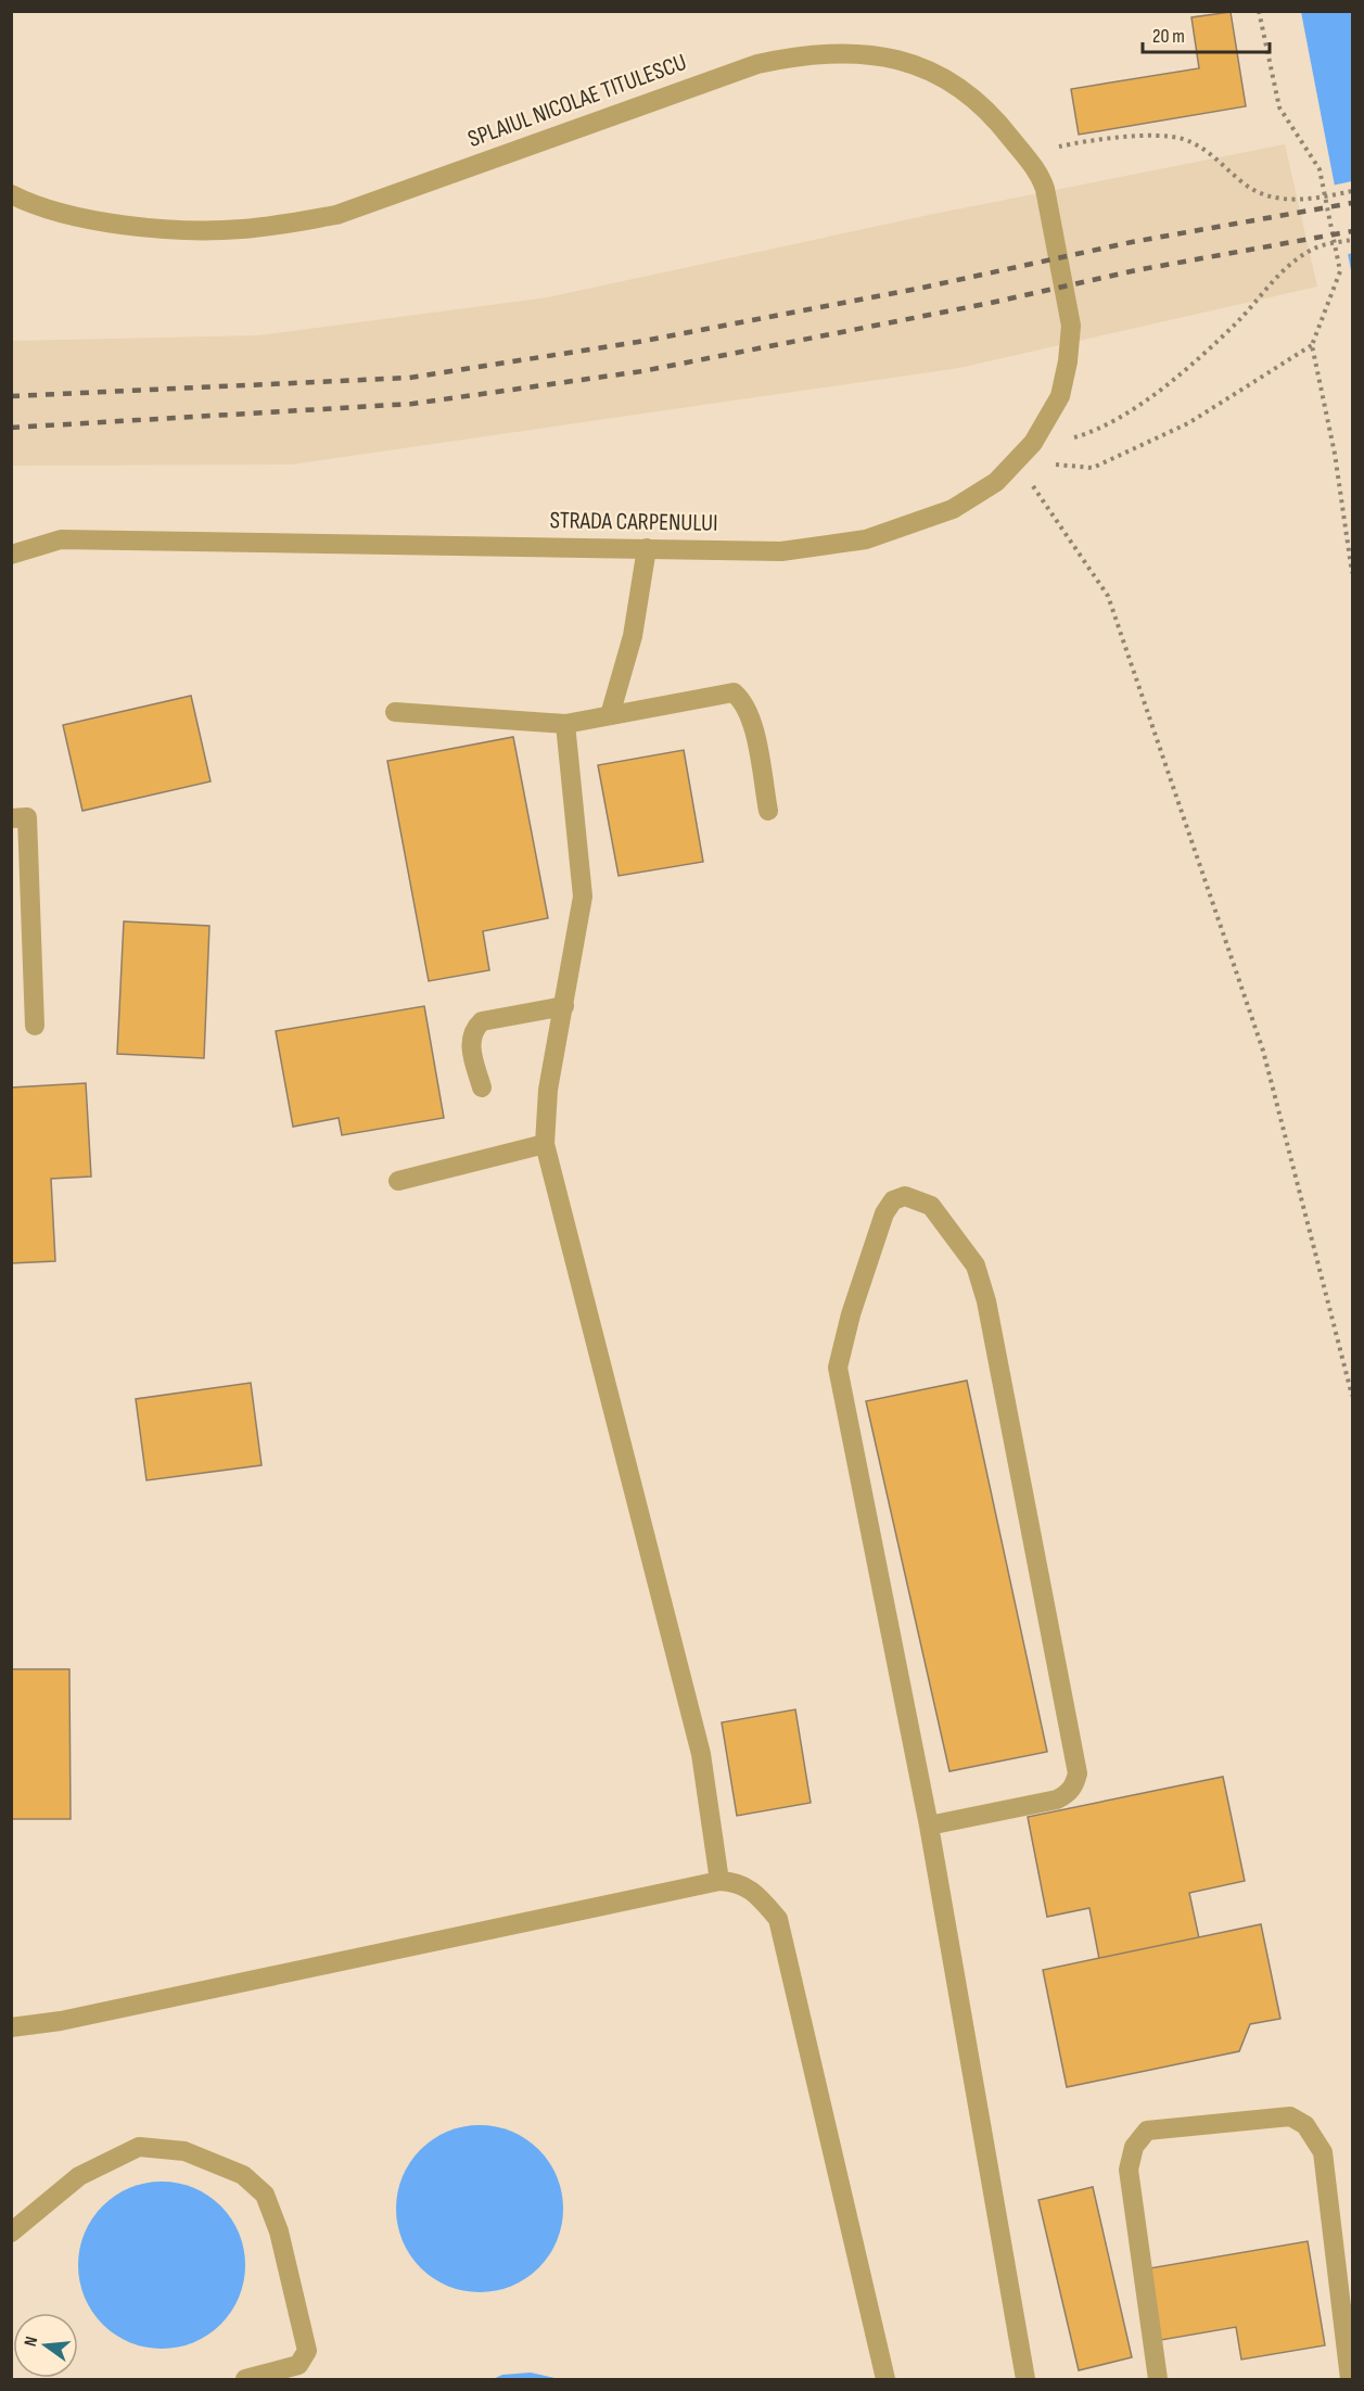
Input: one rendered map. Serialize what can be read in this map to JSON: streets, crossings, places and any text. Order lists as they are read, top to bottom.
{
  "streets": {
    "street": ["SPLAIUL NICOLAE TITULESCU", "STRADA CARPENULUI"]
  },
  "crossings": [
    ["SPLAIUL NICOLAE TITULESCU", "STRADA CARPENULUI"]
  ],
  "scale_bar": "20 m",
  "north": "left"
}
